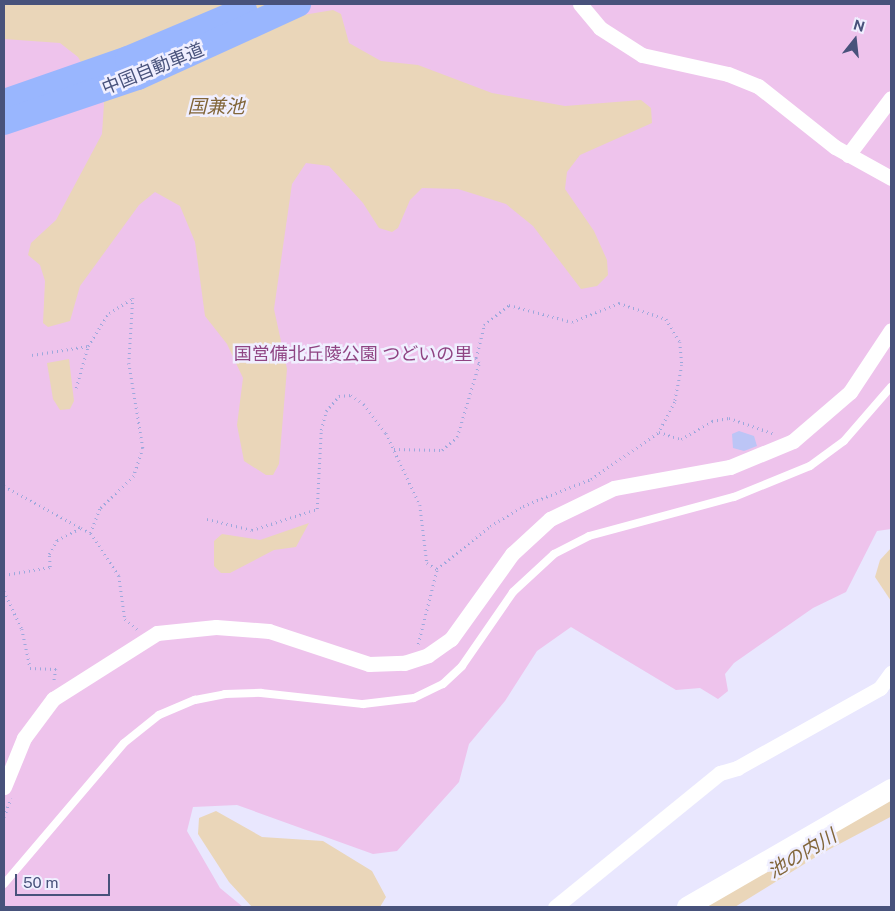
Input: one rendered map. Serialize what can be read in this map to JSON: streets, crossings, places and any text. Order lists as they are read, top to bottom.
{
  "streets": {
    "highway": ["中国自動車道"]
  },
  "water": ["国兼池", "池の内川"],
  "parks": ["国営備北丘陵公園 つどいの里"],
  "scale_bar": "50 m",
  "north": "top"
}
